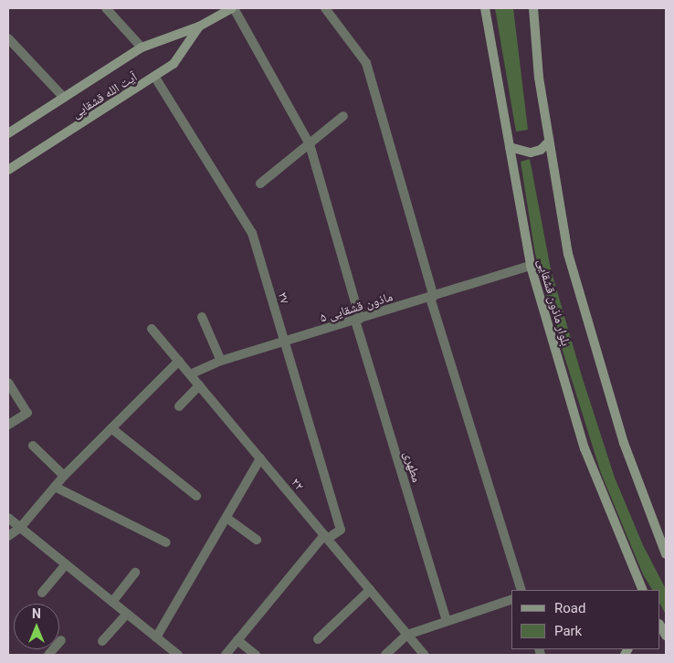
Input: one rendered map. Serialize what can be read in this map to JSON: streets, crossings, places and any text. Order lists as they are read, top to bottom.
{
  "streets": {
    "street": [
      "آیت الله قشقایی",
      "۲۷",
      "بلوار ماذون قشقایی",
      "ماذون قشقایی ۵",
      "مطهری",
      "۲۲"
    ]
  },
  "crossings": [
    ["آیت الله قشقایی", "۲۷"],
    ["آیت الله قشقایی", "مطهری"],
    ["۲۷", "ماذون قشقایی ۵"],
    ["۲۷", "۲۲"],
    ["بلوار ماذون قشقایی", "ماذون قشقایی ۵"],
    ["ماذون قشقایی ۵", "مطهری"],
    ["ماذون قشقایی ۵", "۲۲"]
  ],
  "legend": ["Road", "Park"],
  "north": "top"
}
